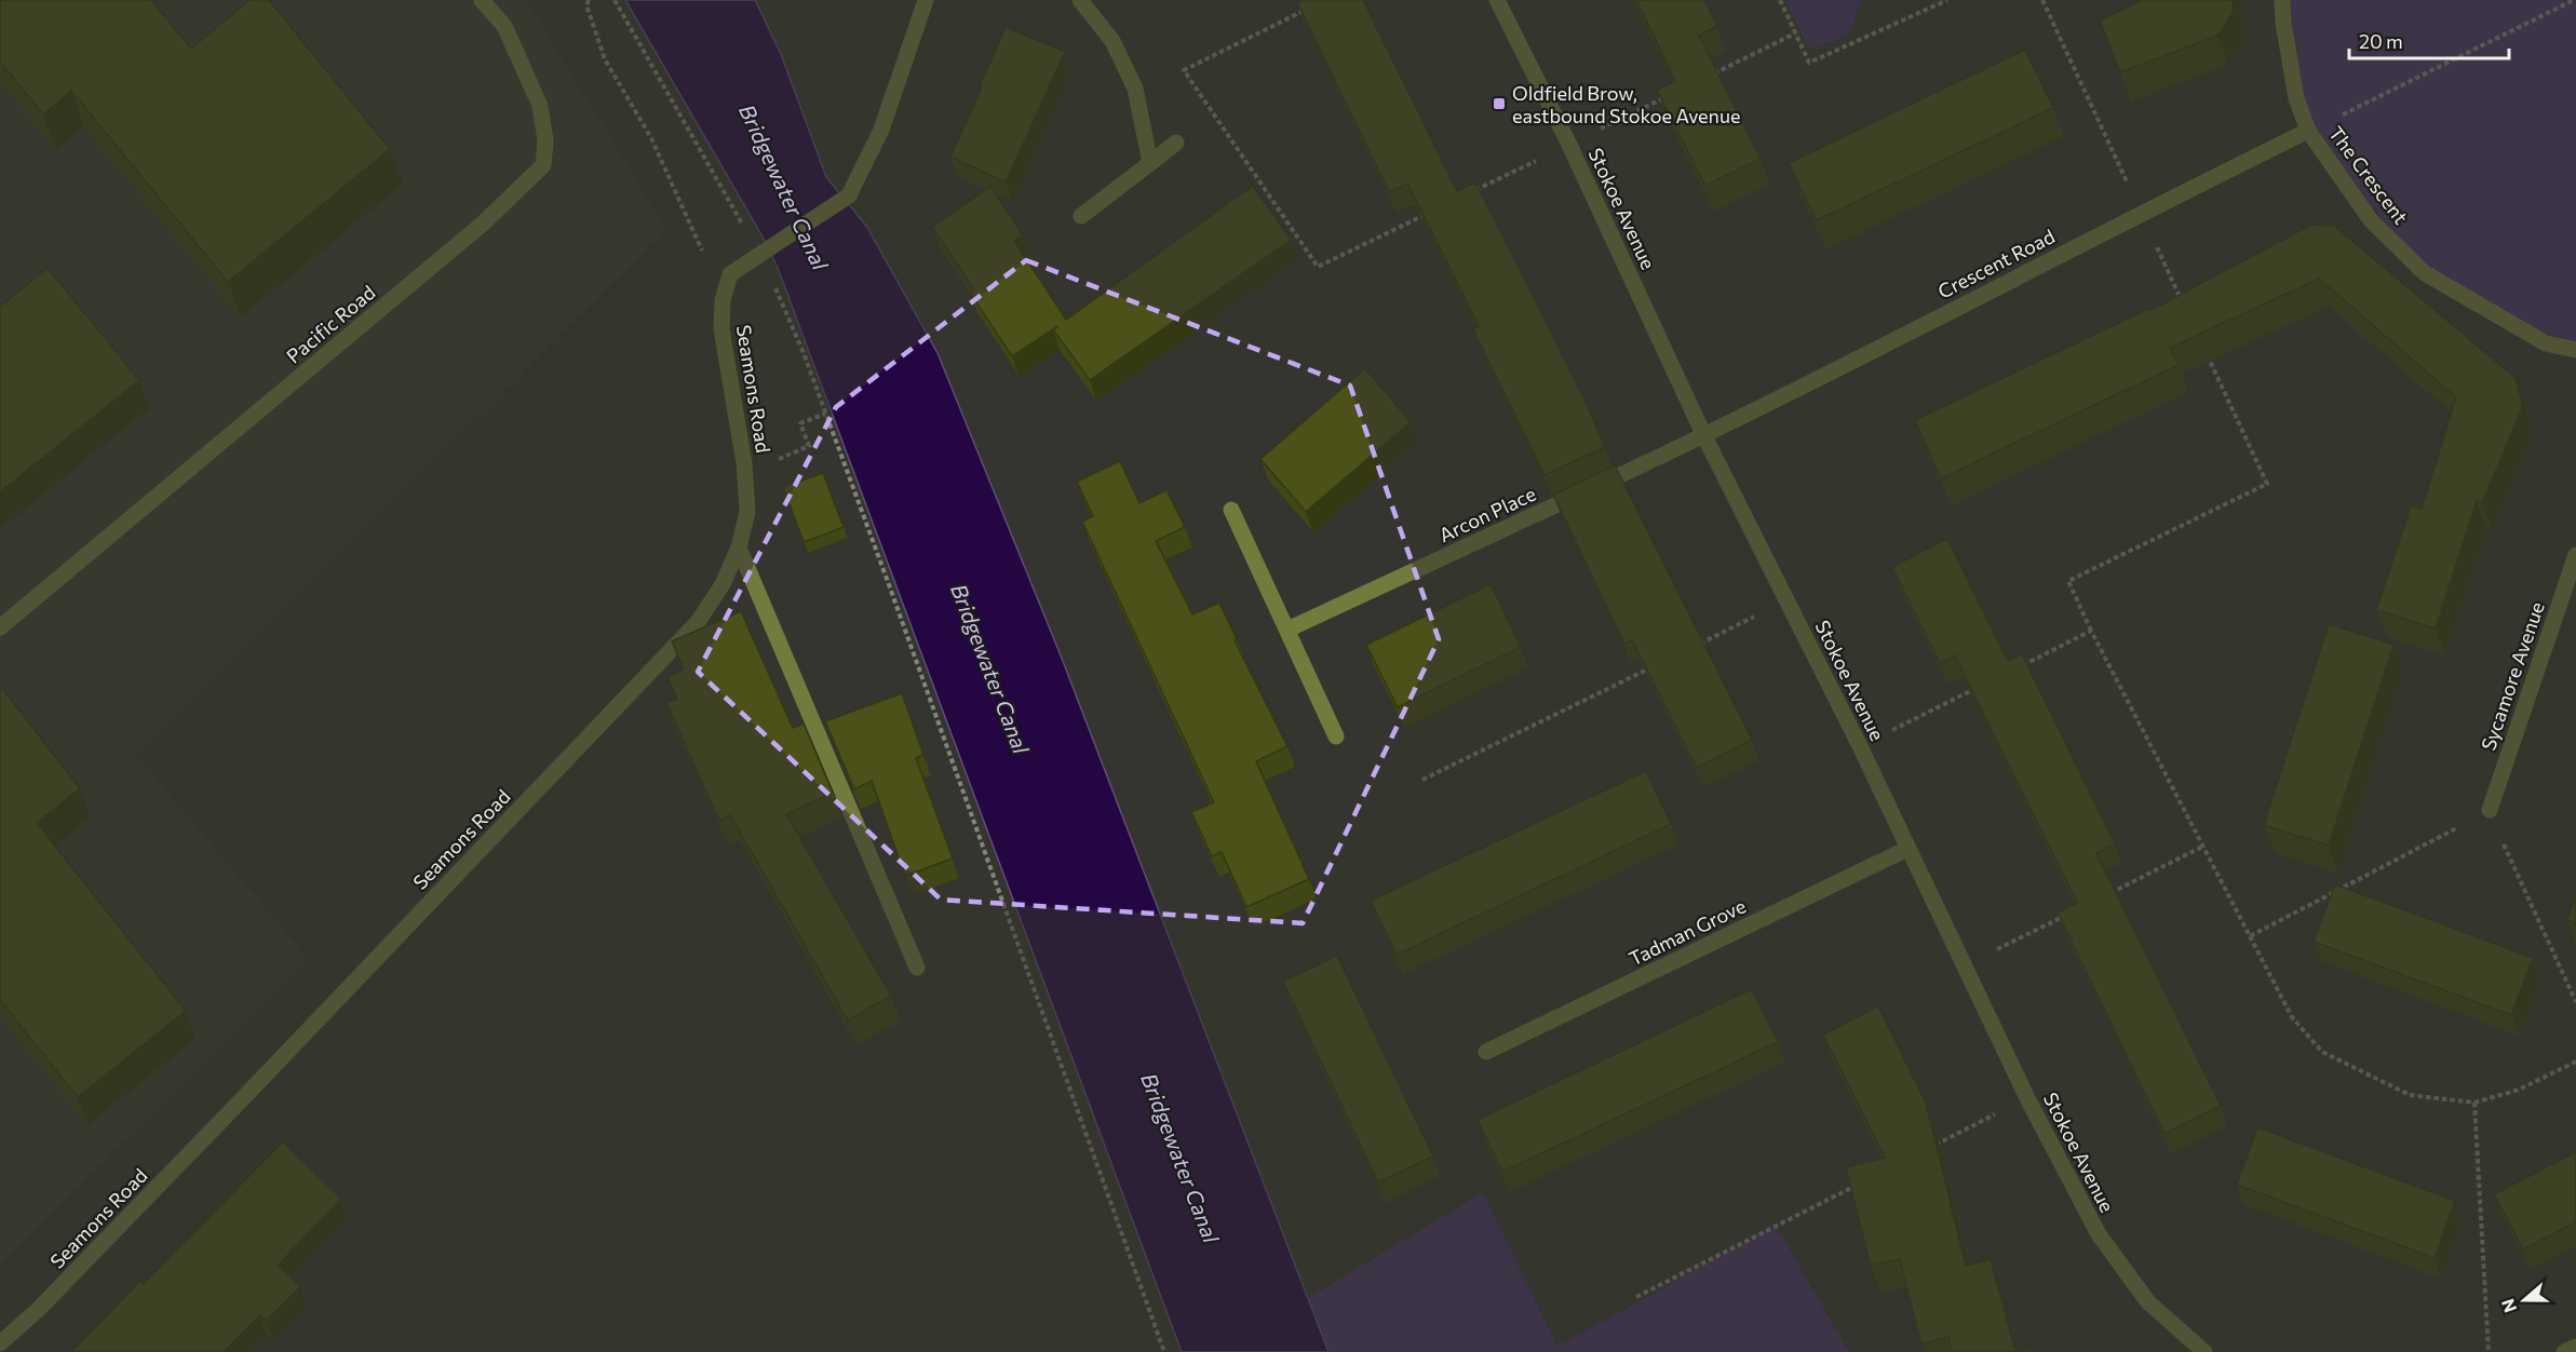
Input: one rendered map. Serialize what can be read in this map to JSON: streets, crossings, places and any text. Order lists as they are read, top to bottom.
{
  "streets": {
    "street": [
      "The Crescent",
      "Stokoe Avenue",
      "Crescent Road",
      "Pacific Road",
      "Seamons Road",
      "Arcon Place",
      "Sycamore Avenue",
      "Tadman Grove"
    ]
  },
  "crossings": [
    ["The Crescent", "Crescent Road"],
    ["Stokoe Avenue", "Crescent Road"],
    ["Stokoe Avenue", "Arcon Place"],
    ["Stokoe Avenue", "Tadman Grove"],
    ["Crescent Road", "Arcon Place"]
  ],
  "water": ["Bridgewater Canal"],
  "places": {
    "transit": ["Oldfield Brow, eastbound Stokoe Avenue"]
  },
  "scale_bar": "20 m",
  "north": "left"
}
